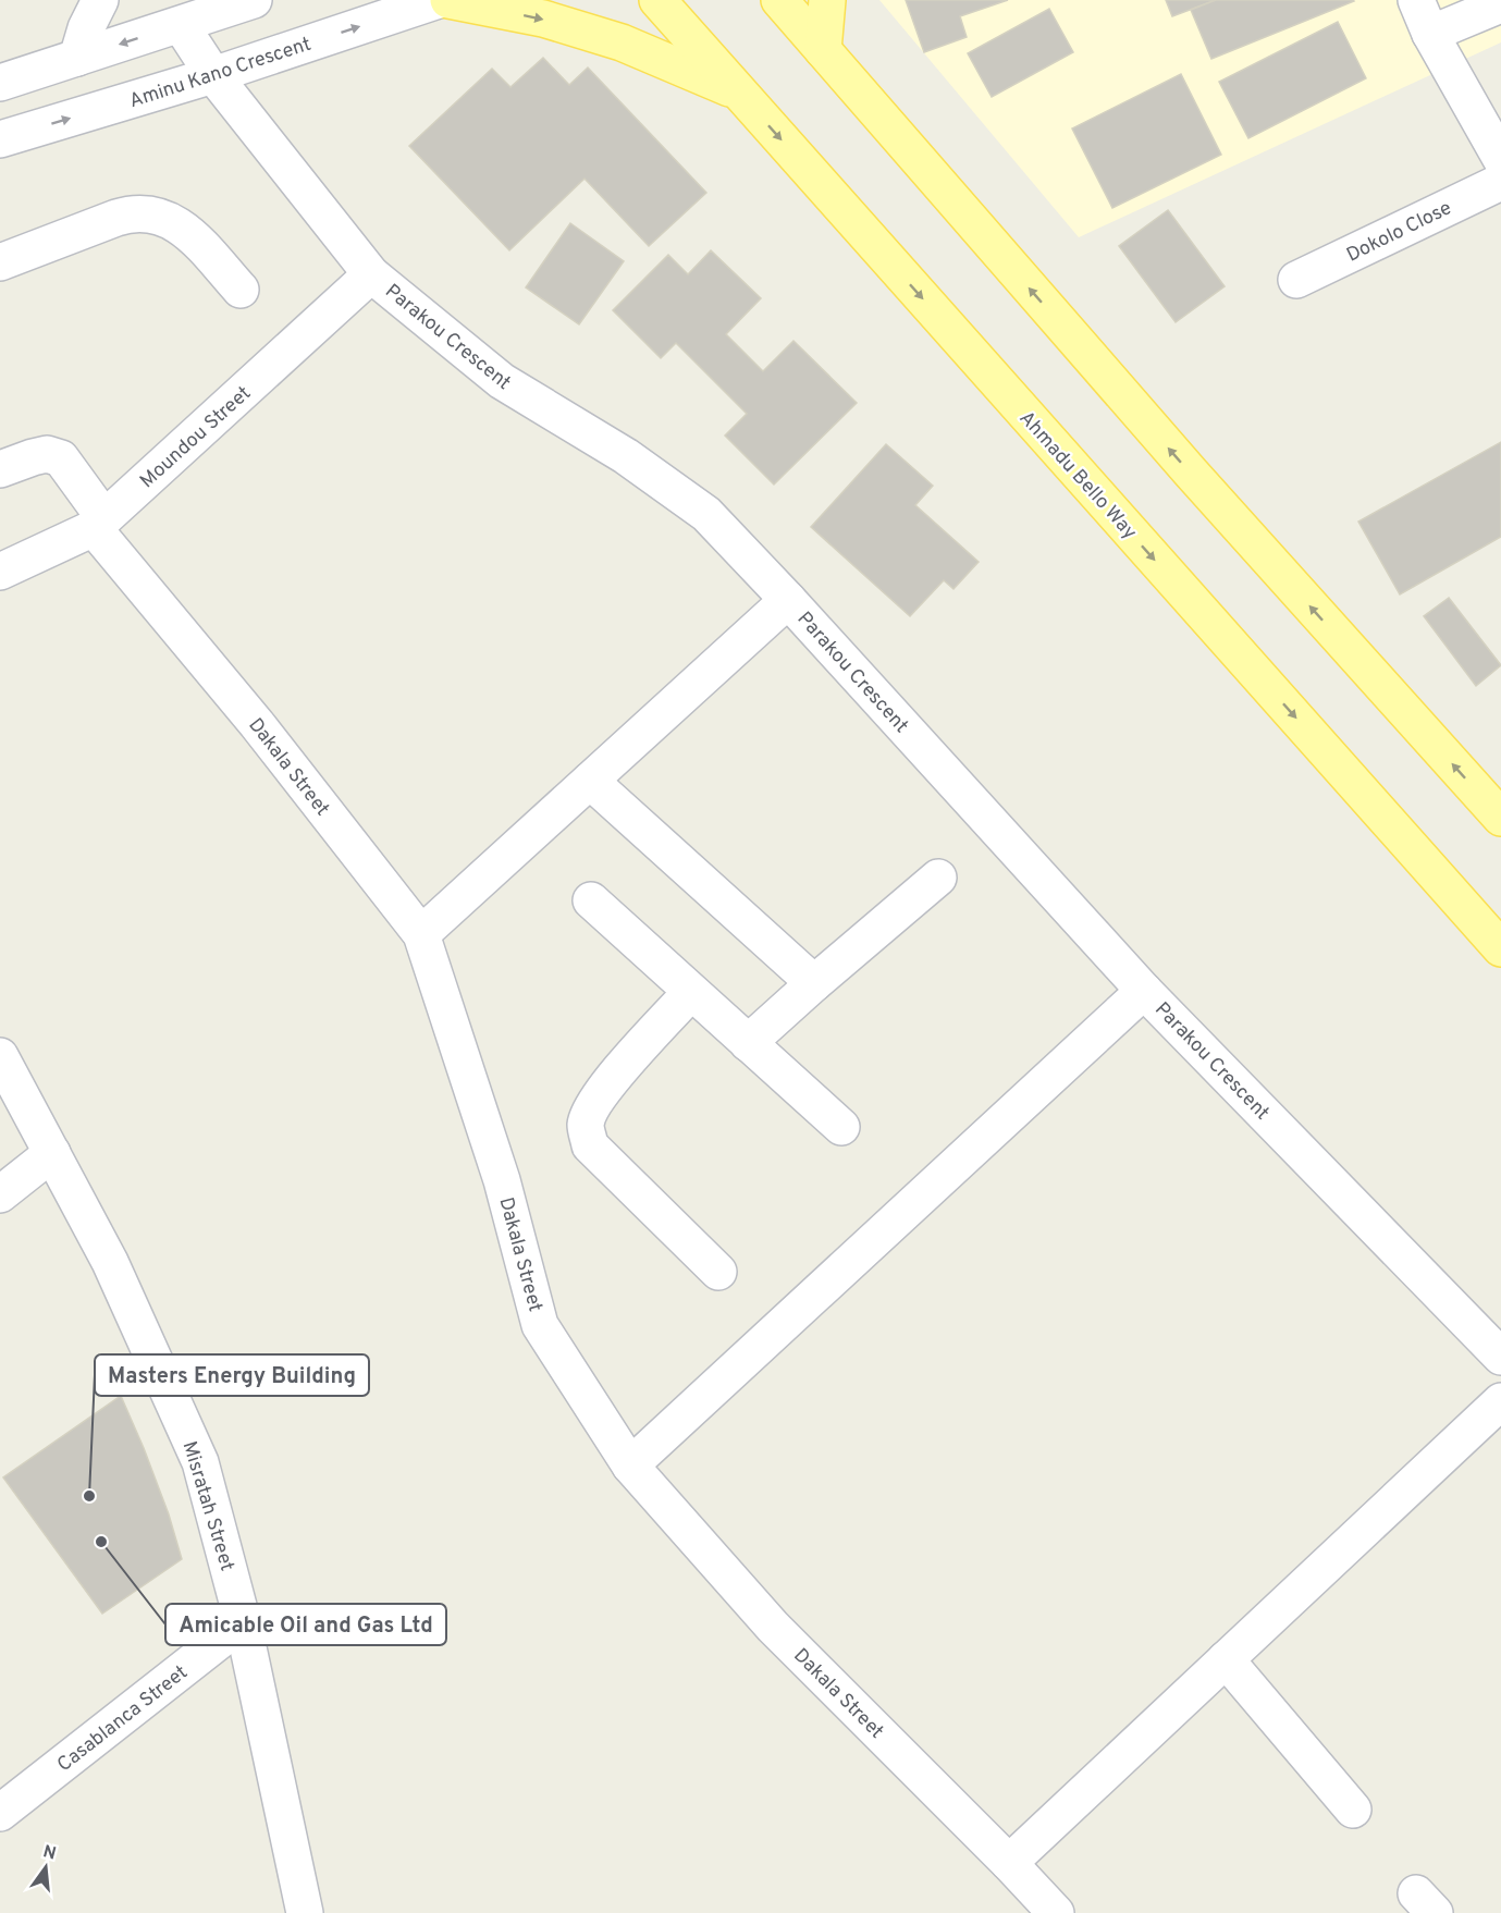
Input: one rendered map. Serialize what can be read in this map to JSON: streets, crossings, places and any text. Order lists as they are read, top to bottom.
{
  "streets": {
    "main road": ["Ahmadu Bello Way"],
    "street": [
      "Aminu Kano Crescent",
      "Dokolo Close",
      "Parakou Crescent",
      "Moundou Street",
      "Dakala Street",
      "Misratah Street",
      "Casablanca Street"
    ]
  },
  "crossings": [
    ["Aminu Kano Crescent", "Parakou Crescent"],
    ["Parakou Crescent", "Moundou Street"],
    ["Moundou Street", "Dakala Street"],
    ["Misratah Street", "Casablanca Street"]
  ],
  "places": ["Masters Energy Building", "Amicable Oil and Gas Ltd"],
  "north": "top"
}
